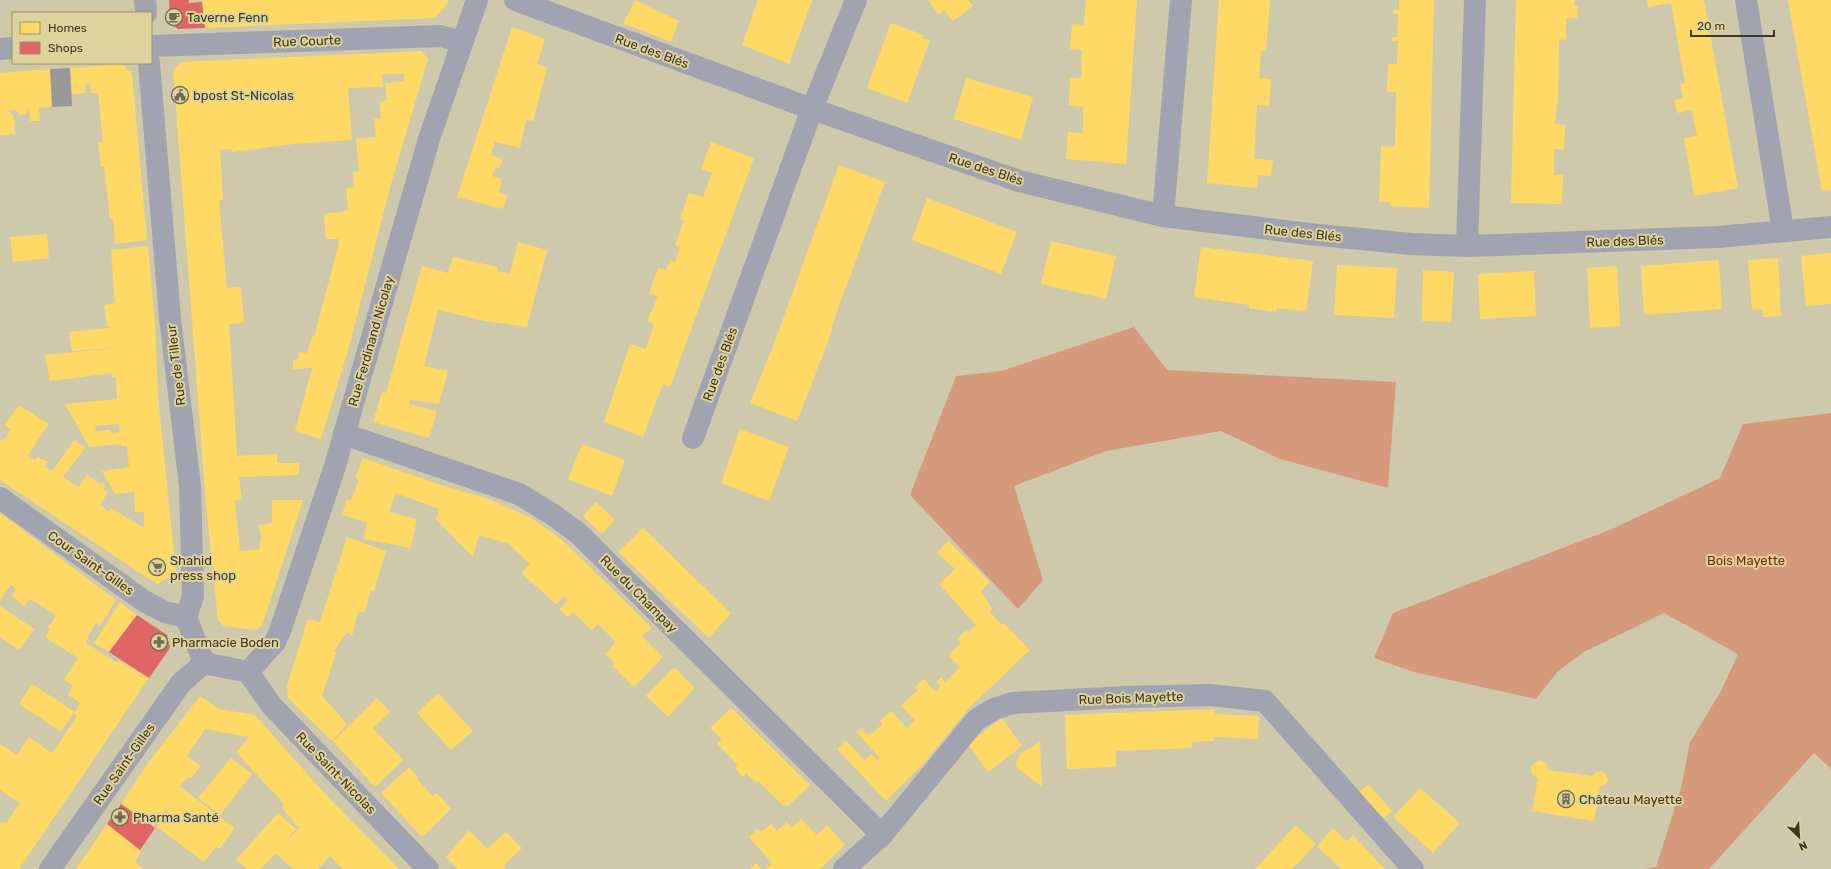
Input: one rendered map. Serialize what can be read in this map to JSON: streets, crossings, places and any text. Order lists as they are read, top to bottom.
{
  "streets": {
    "street": [
      "Rue Courte",
      "Rue des Blés",
      "Rue Ferdinand Nicolay",
      "Rue de Tilleur",
      "Cour Saint-Gilles",
      "Rue du Champay",
      "Rue Bois Mayette",
      "Rue Saint-Gilles",
      "Rue Saint-Nicolas"
    ]
  },
  "crossings": [
    ["Rue Courte", "Rue Ferdinand Nicolay"],
    ["Rue Ferdinand Nicolay", "Rue du Champay"],
    ["Rue Ferdinand Nicolay", "Rue Saint-Nicolas"],
    ["Rue de Tilleur", "Cour Saint-Gilles"],
    ["Rue du Champay", "Rue Bois Mayette"]
  ],
  "parks": ["Bois Mayette"],
  "places": {
    "cafe": ["Taverne Fenn"],
    "public building": ["bpost St-Nicolas"],
    "supermarket": ["Shahid press shop"],
    "pharmacy": ["Pharmacie Boden", "Pharma Santé"],
    "building": ["Château Mayette"]
  },
  "legend": ["Homes", "Shops"],
  "scale_bar": "20 m",
  "north": "bottom right"
}
